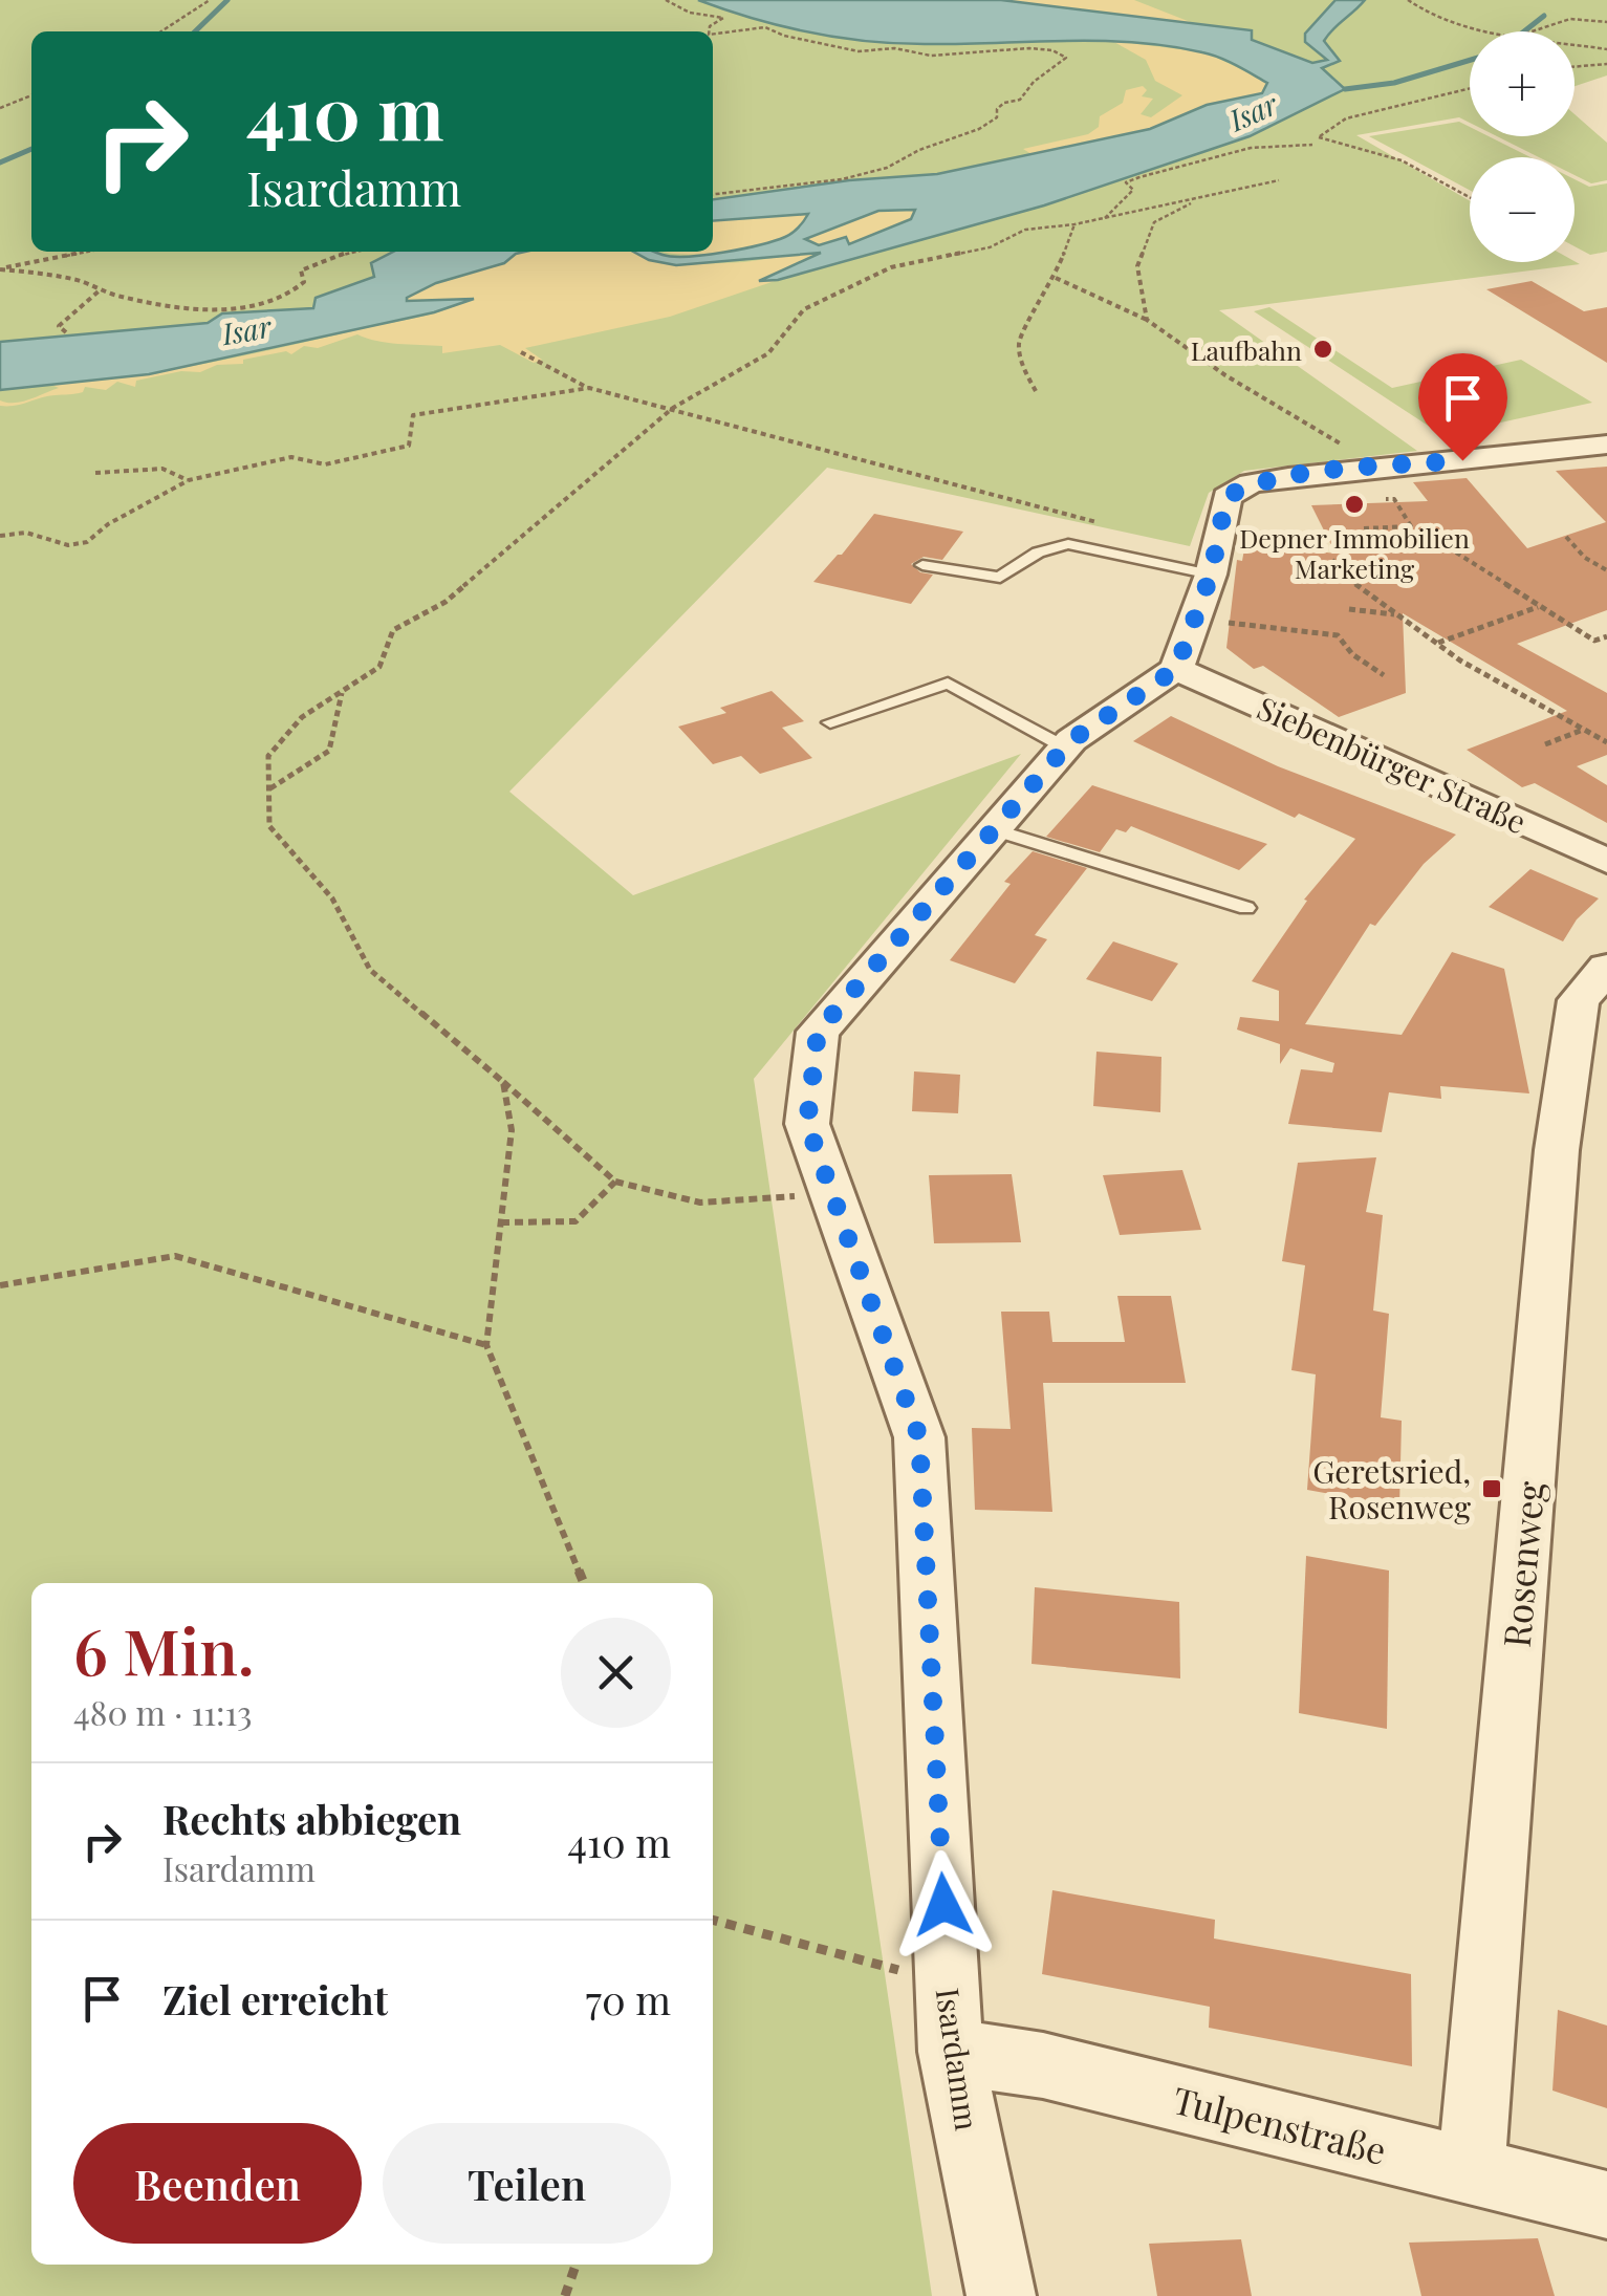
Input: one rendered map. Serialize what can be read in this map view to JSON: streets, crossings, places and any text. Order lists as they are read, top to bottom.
{
  "streets": {
    "street": [
      "Siebenbürger Straße",
      "Rosenweg",
      "Isardamm",
      "Tulpenstraße"
    ]
  },
  "crossings": [
    ["Siebenbürger Straße", "Isardamm"],
    ["Rosenweg", "Tulpenstraße"],
    ["Isardamm", "Tulpenstraße"]
  ],
  "water": ["Isar"],
  "places": {
    "other": ["Laufbahn", "Depner Immobilien Marketing"],
    "transit": ["Geretsried, Rosenweg"]
  },
  "page": {
    "map_buttons": ["+", "−"],
    "turn": ["410 m", "Isardamm"],
    "heading": ["6 Min.", "480 m · 11:13"],
    "list": [
      {
        "name": "Rechts abbiegen",
        "note": "Isardamm",
        "value": "410 m"
      },
      {
        "name": "Ziel erreicht",
        "value": "70 m"
      }
    ],
    "buttons": ["Beenden", "Teilen"]
  }
}
